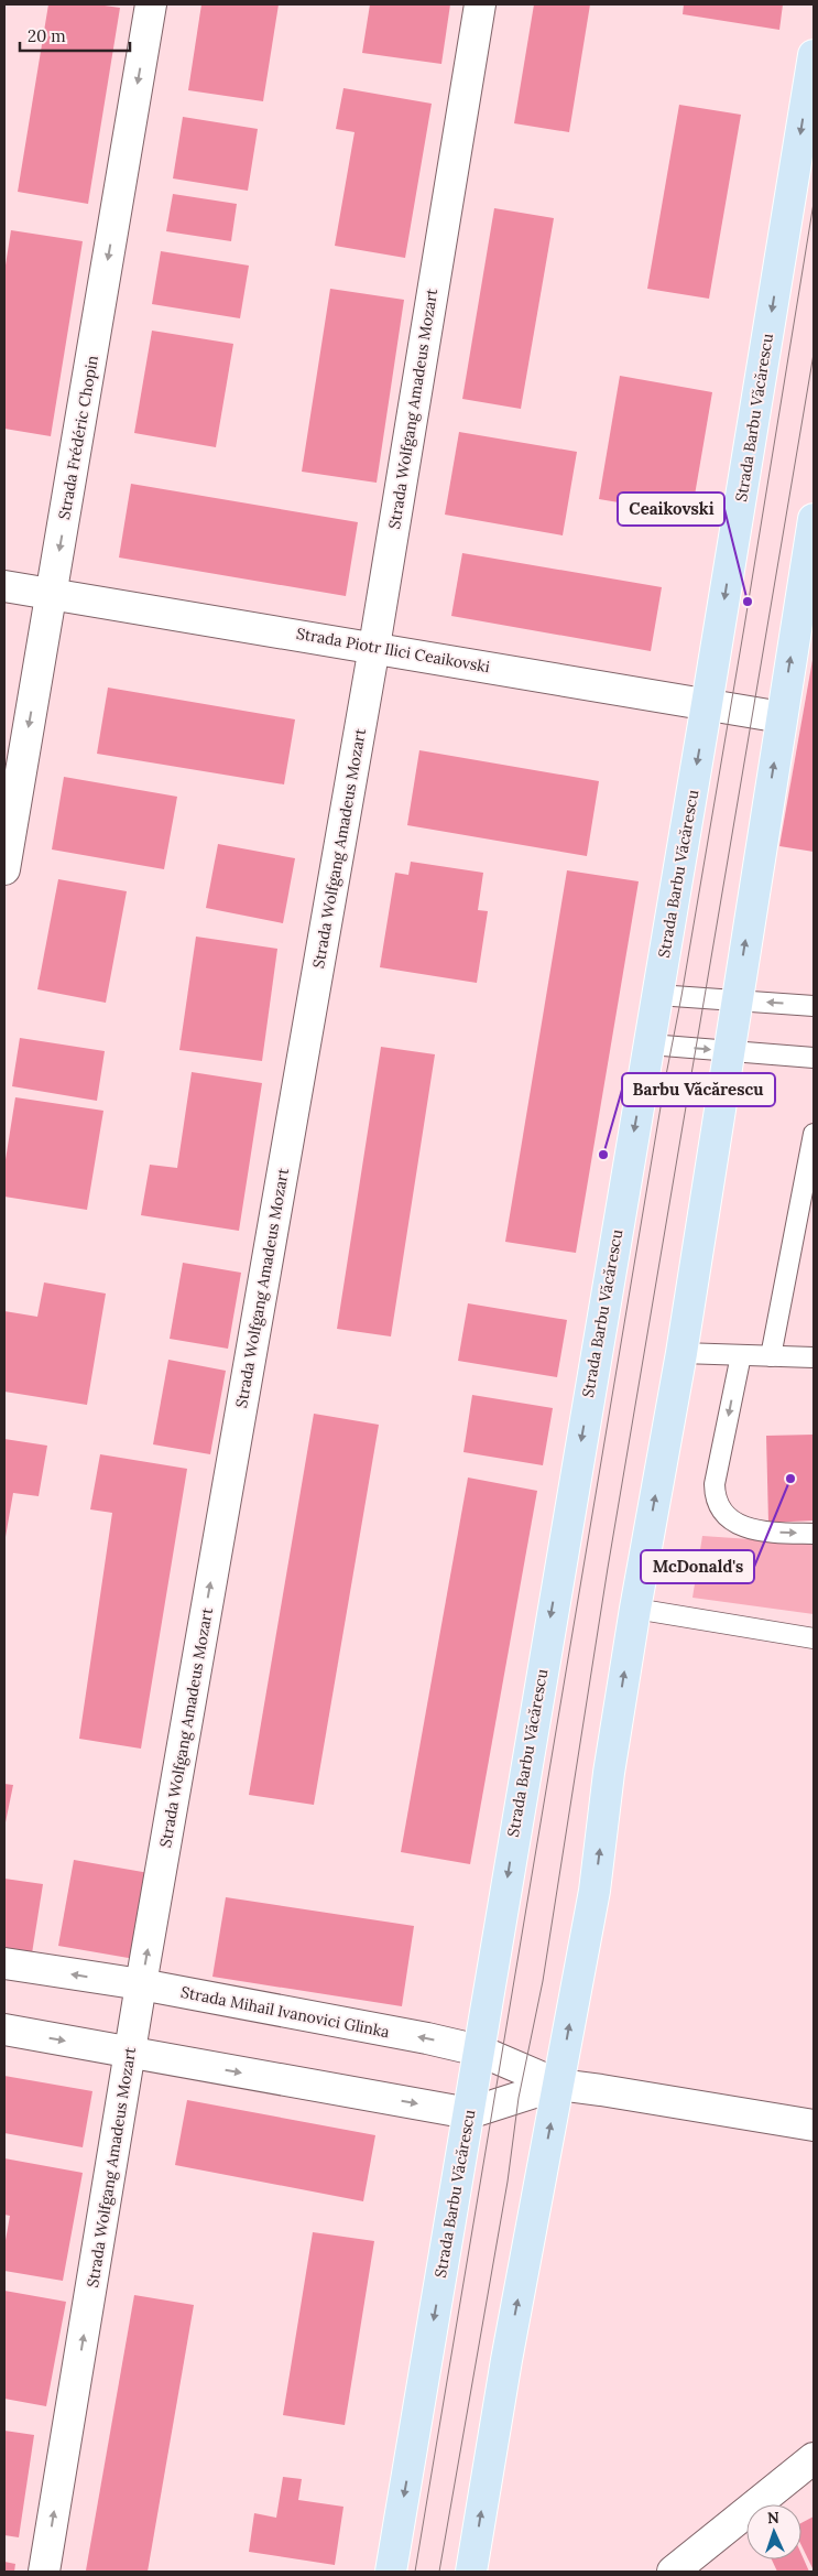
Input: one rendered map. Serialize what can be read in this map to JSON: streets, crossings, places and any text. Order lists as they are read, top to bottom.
{
  "streets": {
    "main road": ["Strada Barbu Văcărescu"],
    "street": [
      "Strada Wolfgang Amadeus Mozart",
      "Strada Frédéric Chopin",
      "Strada Piotr Ilici Ceaikovski",
      "Strada Mihail Ivanovici Glinka"
    ]
  },
  "crossings": [
    ["Strada Wolfgang Amadeus Mozart", "Strada Piotr Ilici Ceaikovski"],
    ["Strada Wolfgang Amadeus Mozart", "Strada Mihail Ivanovici Glinka"],
    ["Strada Barbu Văcărescu", "Strada Piotr Ilici Ceaikovski"],
    ["Strada Barbu Văcărescu", "Strada Mihail Ivanovici Glinka"],
    ["Strada Frédéric Chopin", "Strada Piotr Ilici Ceaikovski"]
  ],
  "one_way": ["Strada Wolfgang Amadeus Mozart", "Strada Frédéric Chopin"],
  "places": ["Ceaikovski", "Barbu Văcărescu", "McDonald's"],
  "scale_bar": "20 m",
  "north": "top"
}
